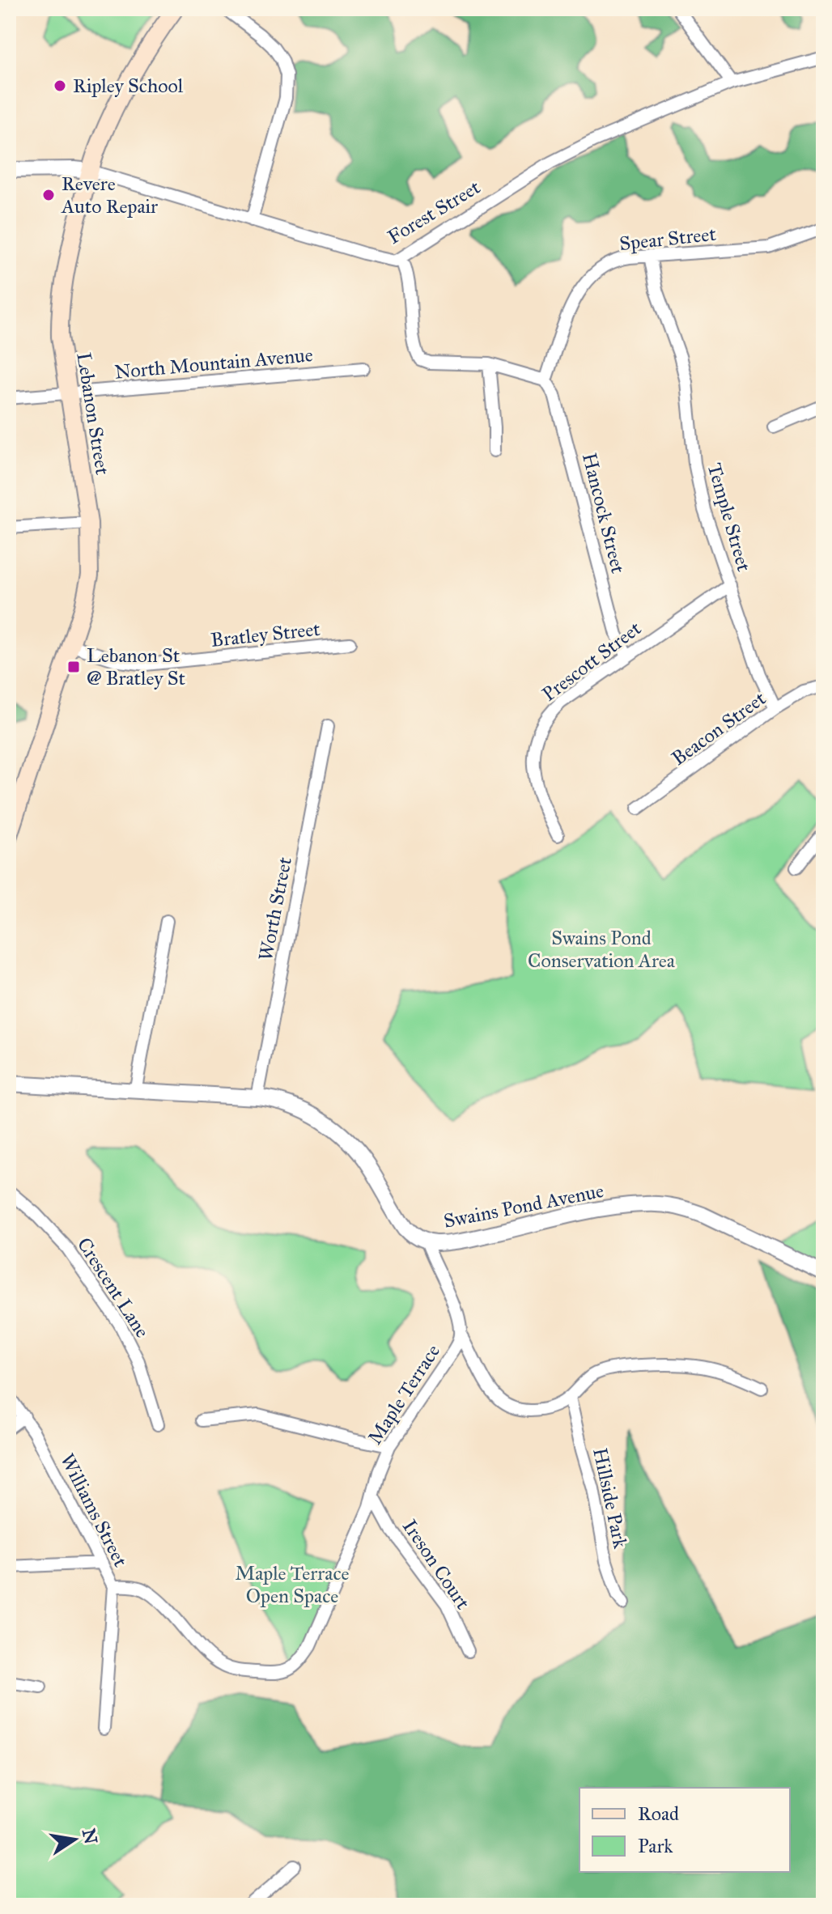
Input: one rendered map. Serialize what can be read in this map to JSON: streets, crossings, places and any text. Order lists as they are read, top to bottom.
{
  "streets": {
    "main road": ["Lebanon Street"],
    "street": [
      "Forest Street",
      "Spear Street",
      "North Mountain Avenue",
      "Hancock Street",
      "Temple Street",
      "Bratley Street",
      "Prescott Street",
      "Beacon Street",
      "Worth Street",
      "Swains Pond Avenue",
      "Crescent Lane",
      "Maple Terrace",
      "Hillside Park",
      "Williams Street",
      "Ireson Court"
    ]
  },
  "crossings": [
    ["Forest Street", "Lebanon Street"],
    ["Spear Street", "Hancock Street"],
    ["Spear Street", "Temple Street"],
    ["North Mountain Avenue", "Lebanon Street"],
    ["Lebanon Street", "Bratley Street"],
    ["Hancock Street", "Prescott Street"],
    ["Temple Street", "Prescott Street"],
    ["Temple Street", "Beacon Street"],
    ["Worth Street", "Swains Pond Avenue"],
    ["Swains Pond Avenue", "Maple Terrace"],
    ["Maple Terrace", "Williams Street"],
    ["Maple Terrace", "Ireson Court"]
  ],
  "parks": ["Swains Pond Conservation Area", "Maple Terrace Open Space"],
  "places": {
    "other": ["Ripley School", "Revere Auto Repair"],
    "transit": ["Lebanon St @ Bratley St"]
  },
  "legend": ["Road", "Park"],
  "north": "right"
}
